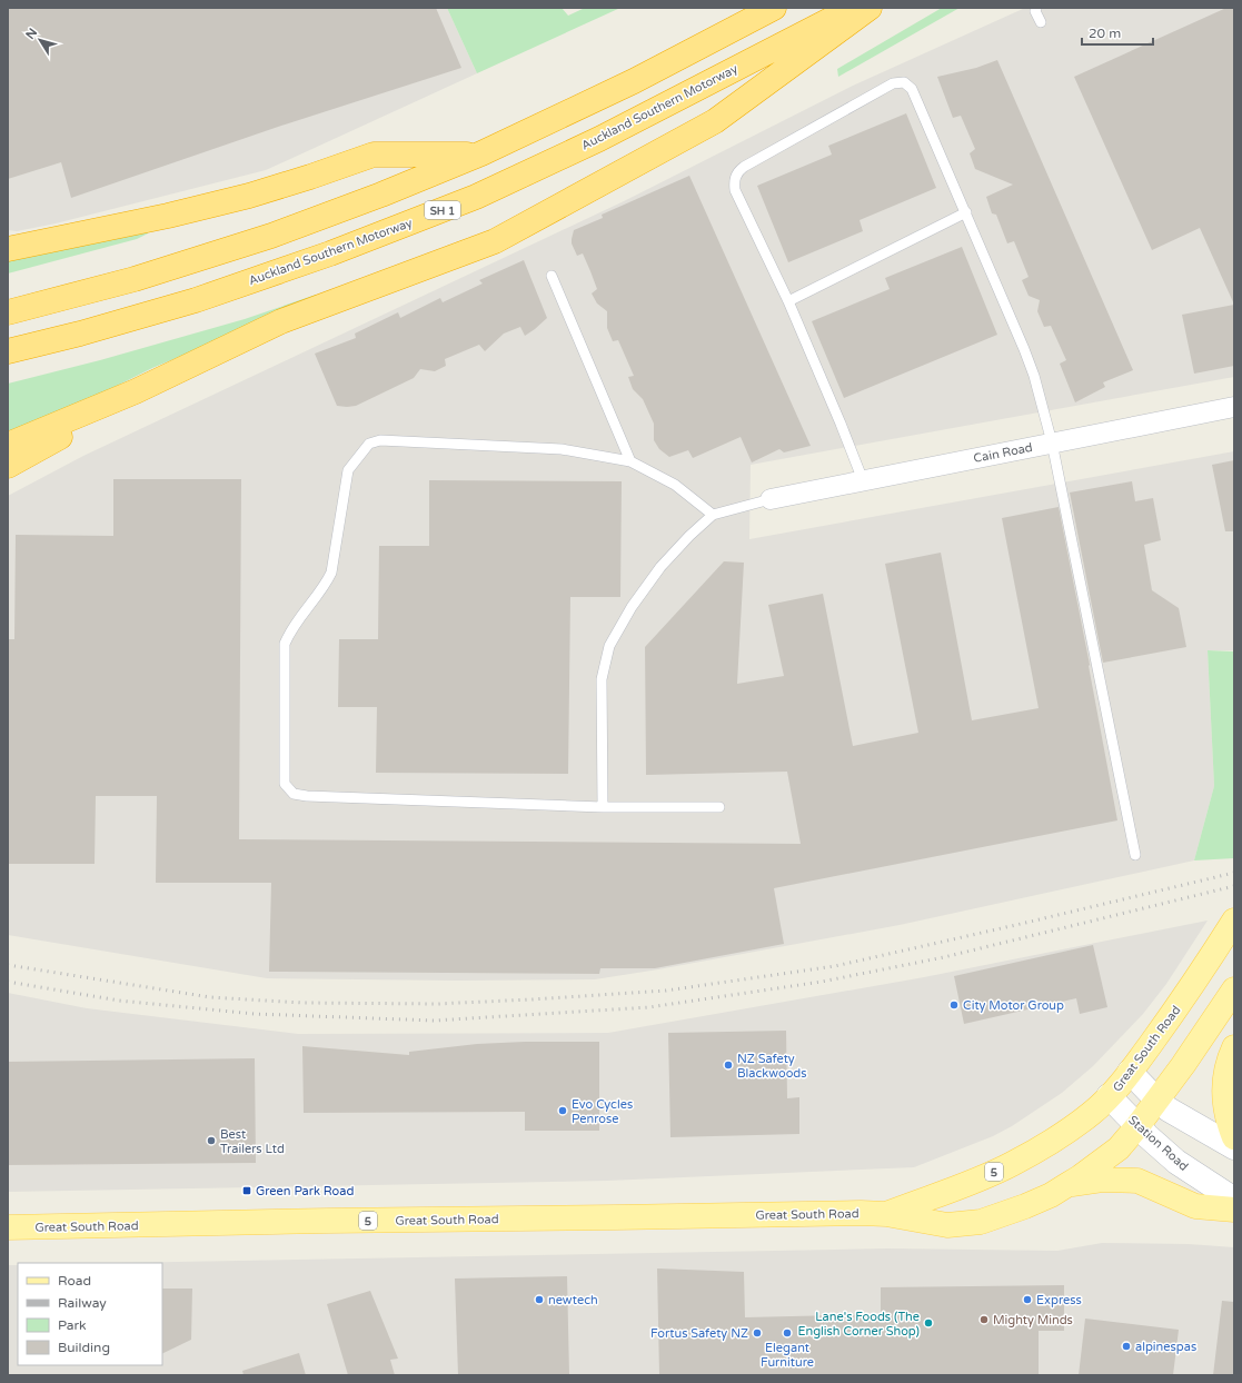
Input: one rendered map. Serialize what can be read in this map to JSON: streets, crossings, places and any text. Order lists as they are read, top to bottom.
{
  "streets": {
    "highway": ["Auckland Southern Motorway", "SH 1"],
    "main road": ["Great South Road", "Station Road", "5"],
    "street": ["Cain Road"]
  },
  "crossings": [
    ["Great South Road", "Station Road"]
  ],
  "places": {
    "other": [
      "City Motor Group",
      "NZ Safety Blackwoods",
      "Evo Cycles Penrose",
      "Best Trailers Ltd",
      "newtech",
      "Express",
      "Mighty Minds",
      "Lane's Foods (The English Corner Shop)",
      "Fortus Safety NZ",
      "Elegant Furniture",
      "alpinespas"
    ],
    "transit": ["Green Park Road"]
  },
  "legend": [
    "Road",
    "Railway",
    "Park",
    "Building"
  ],
  "scale_bar": "20 m",
  "north": "top left"
}
